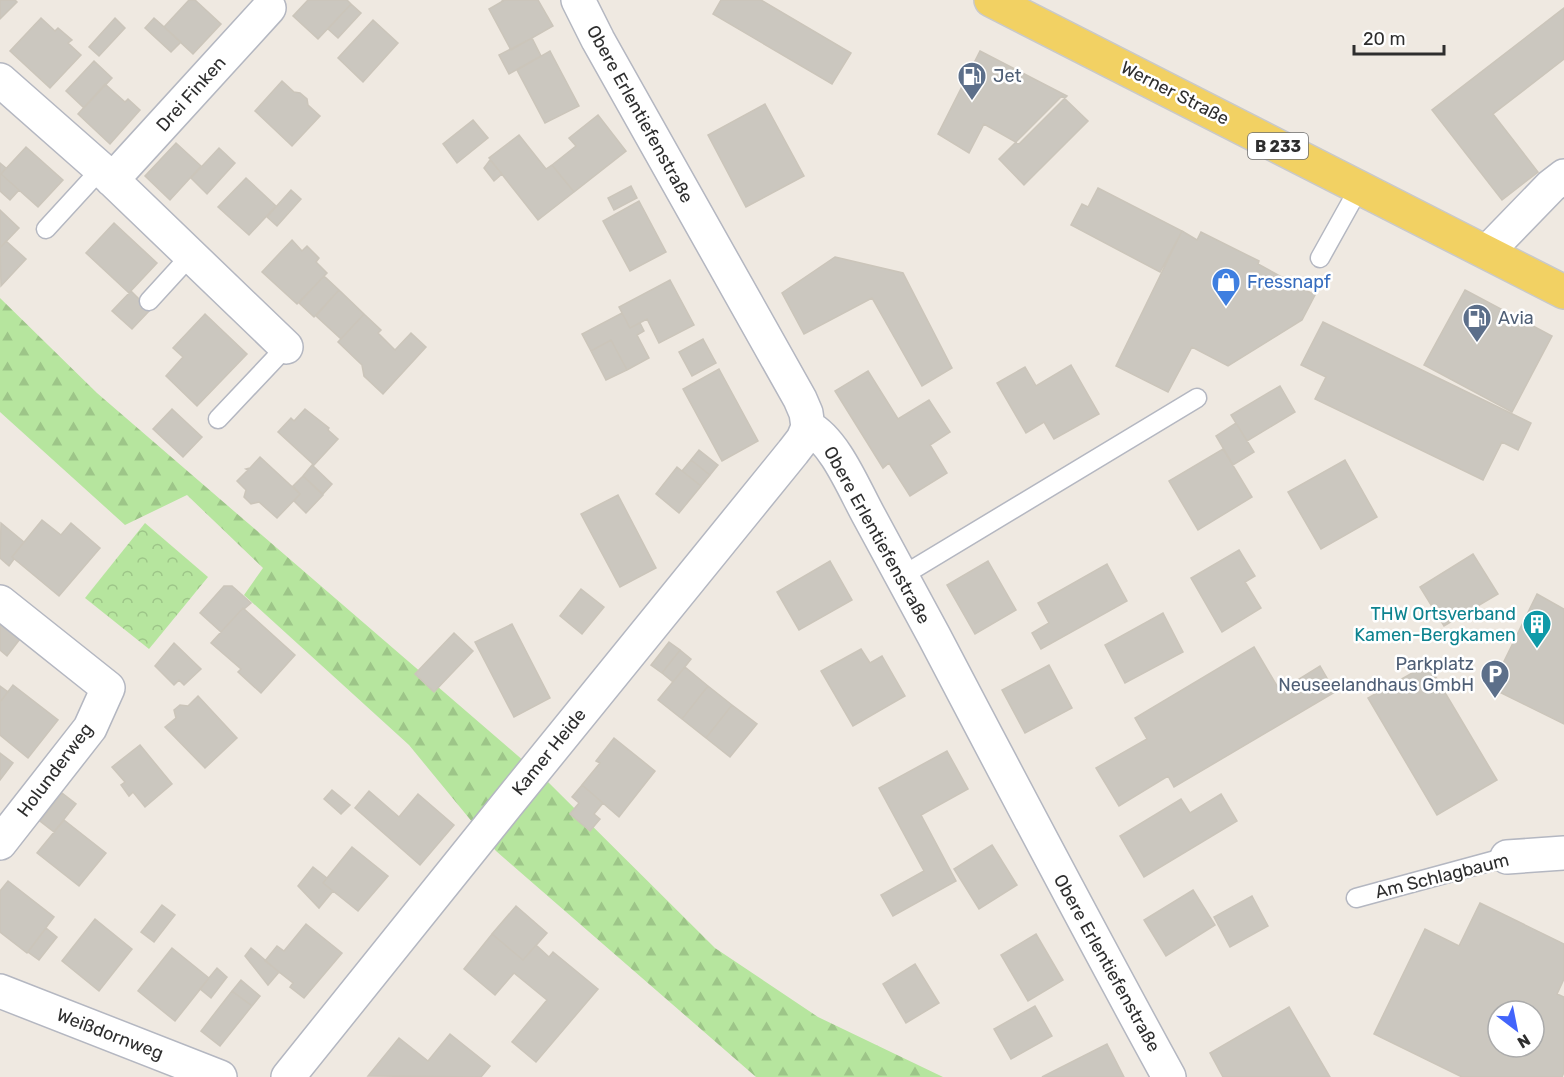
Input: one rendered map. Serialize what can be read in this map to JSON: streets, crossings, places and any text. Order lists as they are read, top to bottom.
{
  "streets": {
    "main road": ["Werner Straße", "B 233"],
    "street": [
      "Drei Finken",
      "Obere Erlentiefenstraße",
      "Kamer Heide",
      "Holunderweg",
      "Am Schlagbaum",
      "Weißdornweg"
    ]
  },
  "crossings": [
    ["Obere Erlentiefenstraße", "Kamer Heide"]
  ],
  "places": {
    "fuel station": ["Jet", "Avia"],
    "shop": ["Fressnapf"],
    "building": ["THW Ortsverband Kamen-Bergkamen"],
    "parking": ["Parkplatz Neuseelandhaus GmbH"]
  },
  "scale_bar": "20 m",
  "north": "bottom right"
}
